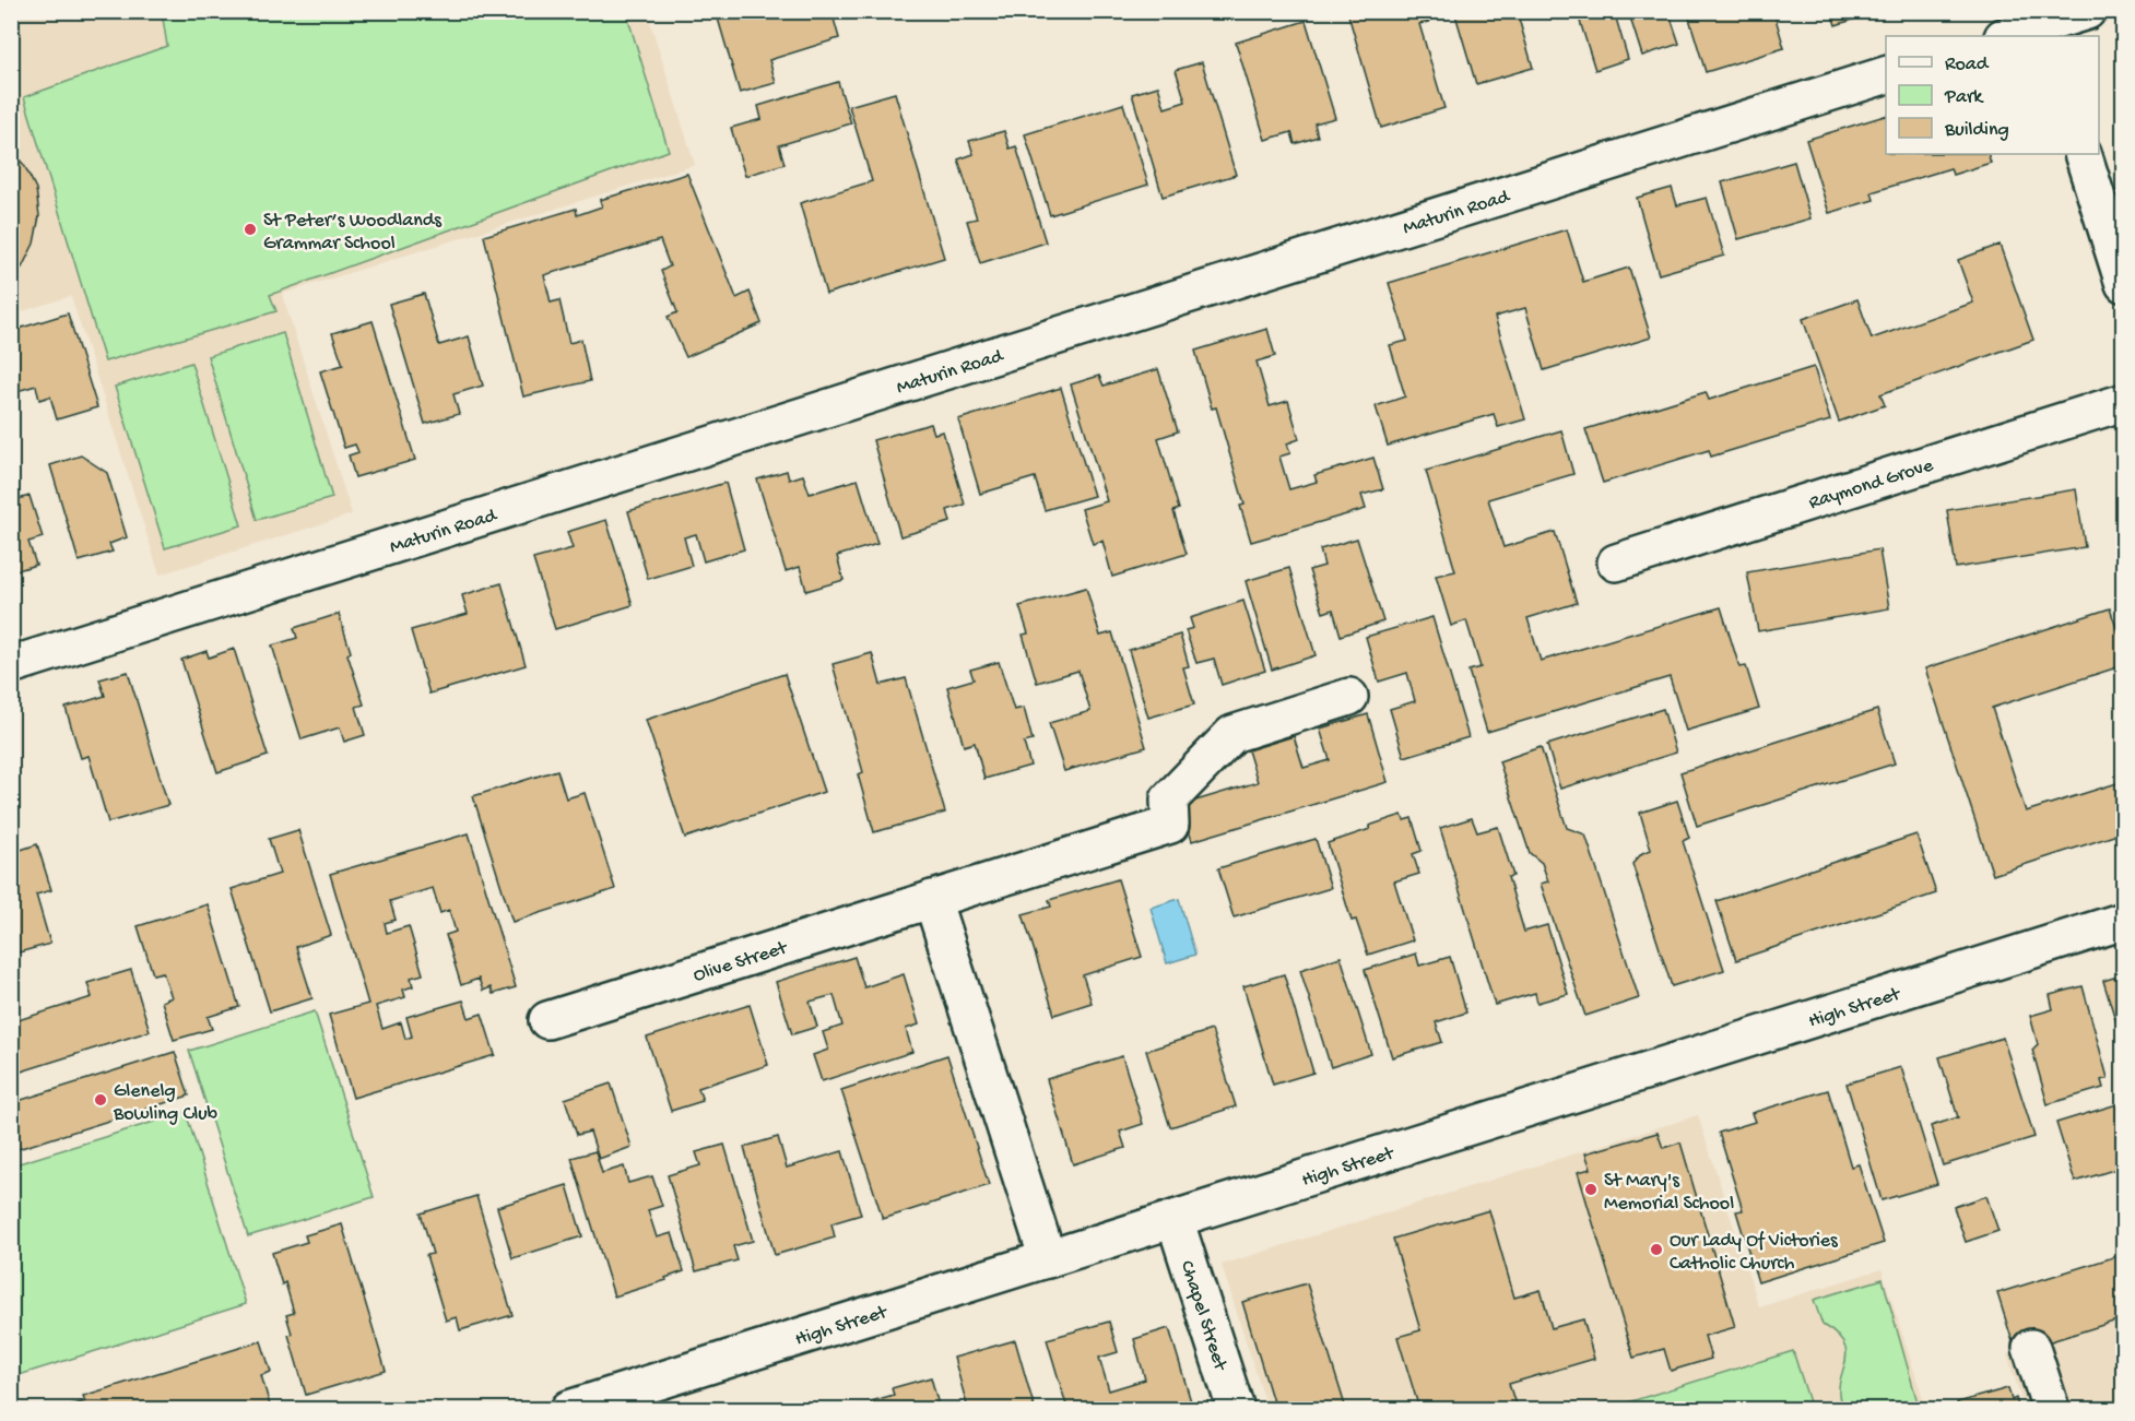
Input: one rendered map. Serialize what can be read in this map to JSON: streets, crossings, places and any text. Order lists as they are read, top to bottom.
{
  "streets": {
    "street": [
      "Maturin Road",
      "Raymond Grove",
      "Olive Street",
      "High Street",
      "Chapel Street"
    ]
  },
  "crossings": [
    ["High Street", "Chapel Street"]
  ],
  "places": [
    "St Peter’s Woodlands Grammar School",
    "Glenelg Bowling Club",
    "St Mary's Memorial School",
    "Our Lady Of Victories Catholic Church"
  ],
  "legend": ["Road", "Park", "Building"]
}
